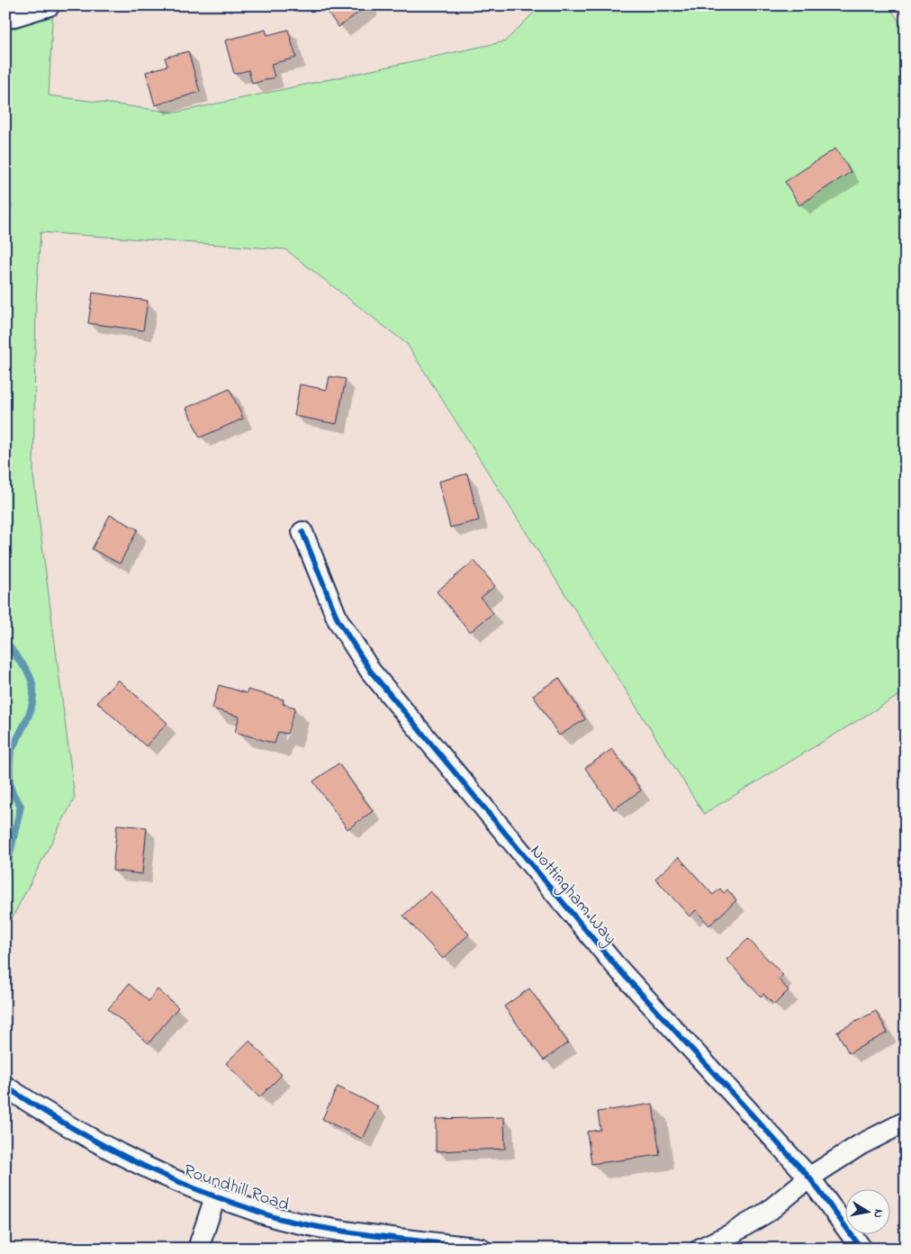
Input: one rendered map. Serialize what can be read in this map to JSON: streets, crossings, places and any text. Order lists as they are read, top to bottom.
{
  "streets": {
    "street": ["Nottingham Way", "Roundhill Road"]
  },
  "north": "right"
}
